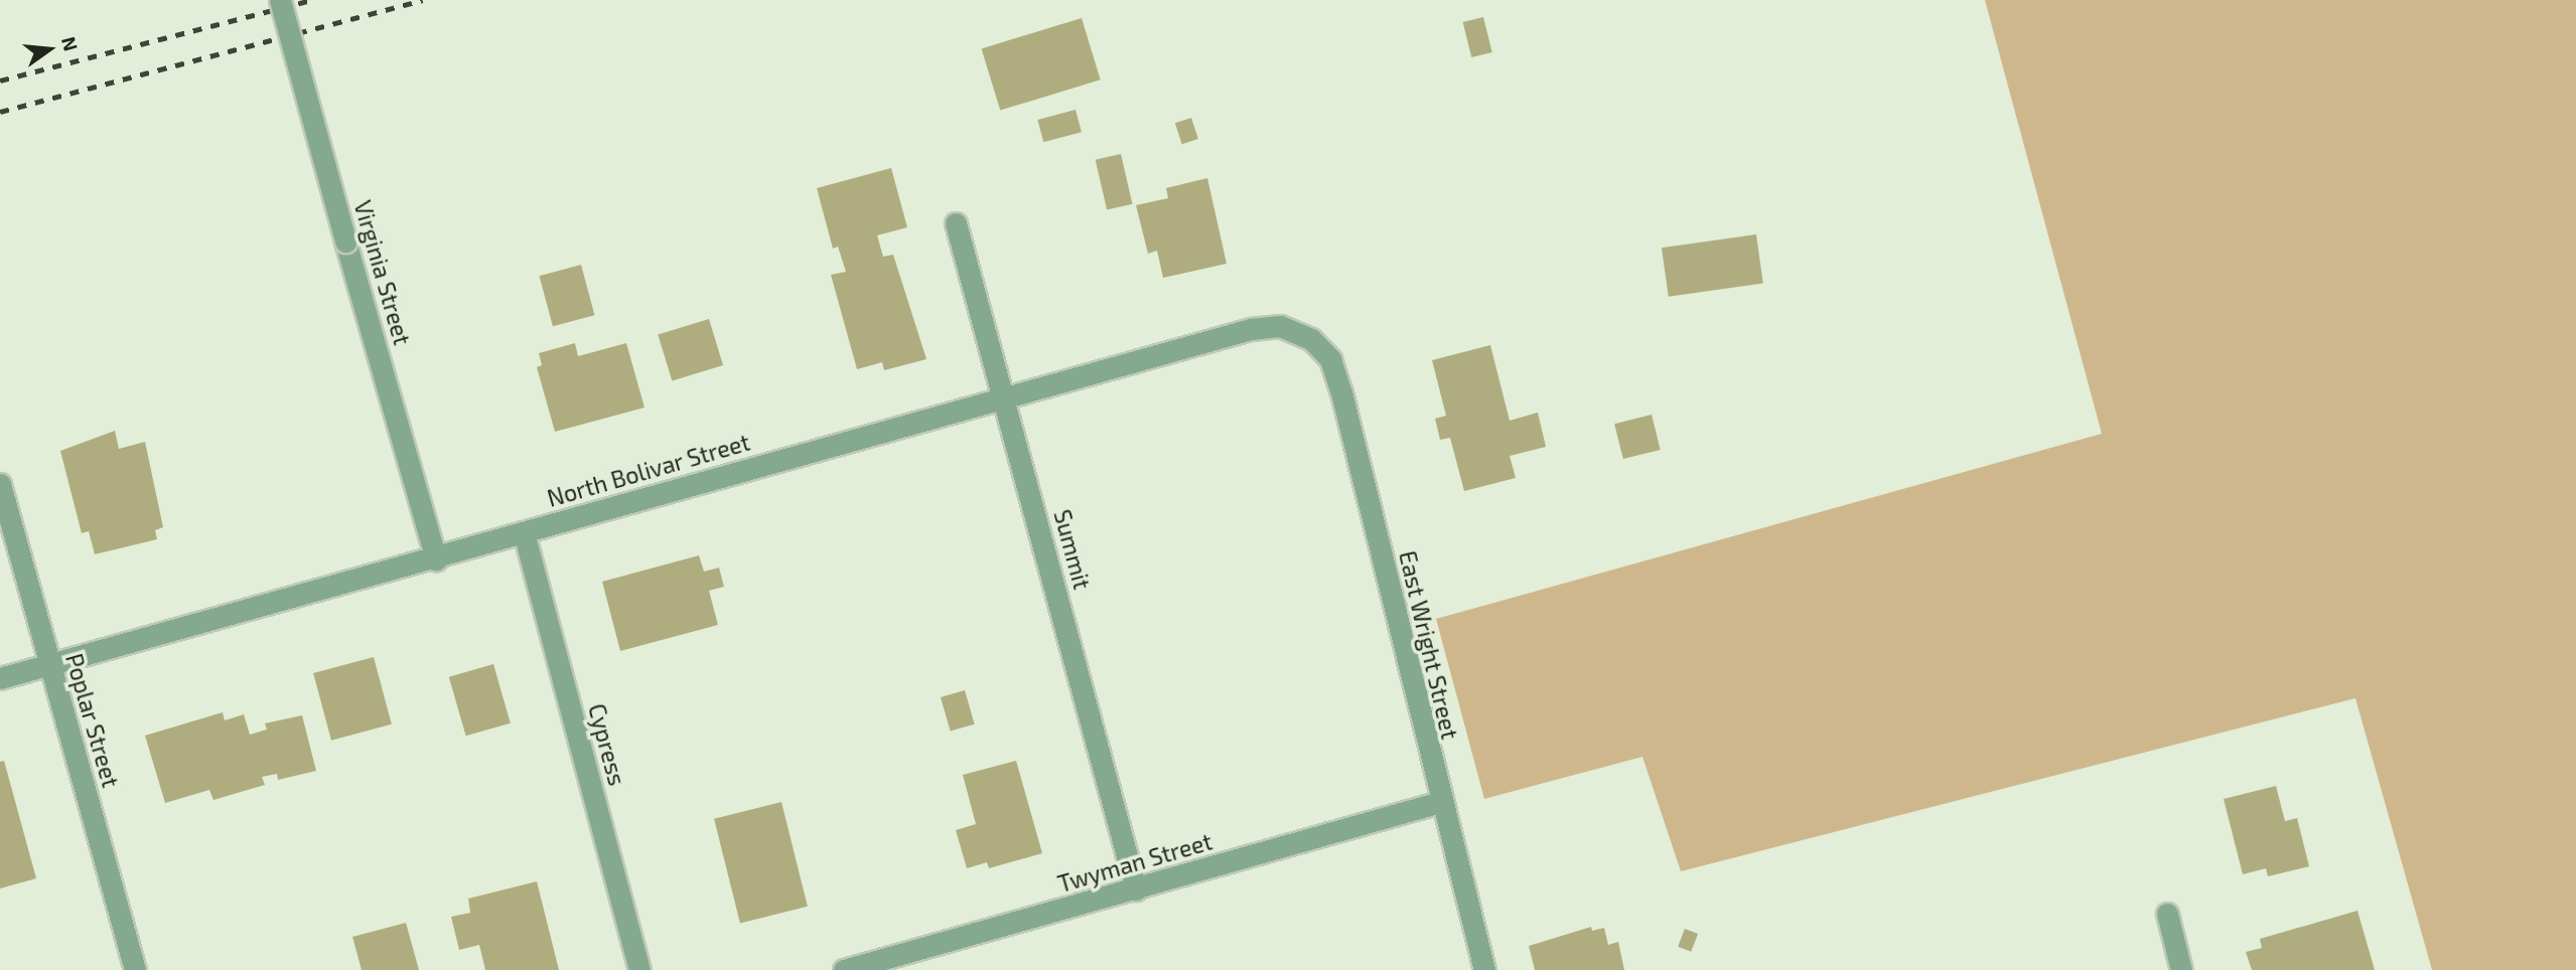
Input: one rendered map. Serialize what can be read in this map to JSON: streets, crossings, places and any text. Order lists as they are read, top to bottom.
{
  "streets": {
    "street": [
      "Virginia Street",
      "North Bolivar Street",
      "Summit",
      "East Wright Street",
      "Poplar Street",
      "Cypress",
      "Twyman Street"
    ]
  },
  "crossings": [
    ["Virginia Street", "North Bolivar Street"],
    ["North Bolivar Street", "Summit"],
    ["North Bolivar Street", "East Wright Street"],
    ["North Bolivar Street", "Poplar Street"],
    ["North Bolivar Street", "Cypress"],
    ["Summit", "Twyman Street"],
    ["East Wright Street", "Twyman Street"]
  ],
  "north": "right"
}
